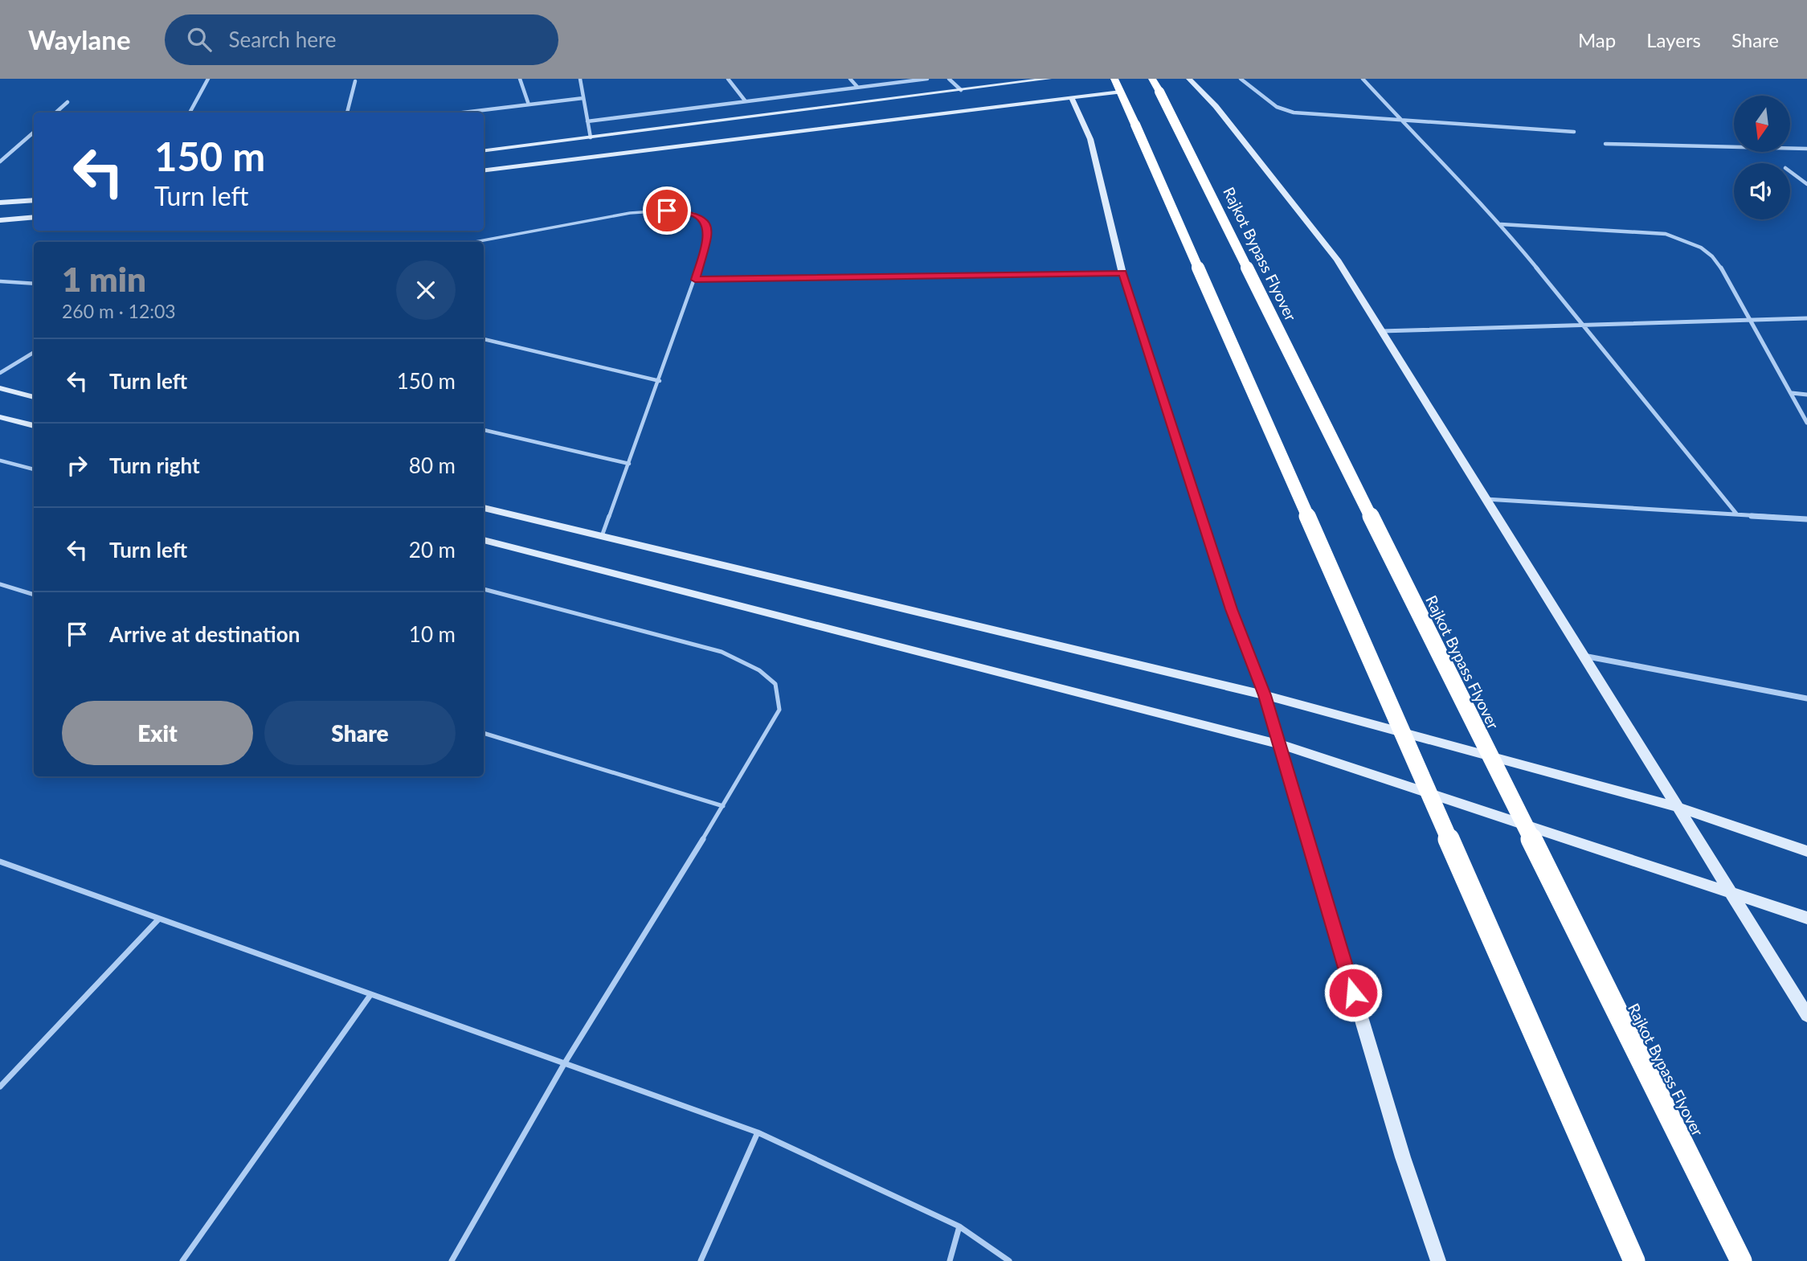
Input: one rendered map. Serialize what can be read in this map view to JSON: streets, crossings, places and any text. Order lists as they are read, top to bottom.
{
  "streets": {
    "highway": ["Rajkot Bypass Flyover"]
  },
  "north": "bottom",
  "page": {
    "header": "Waylane",
    "search": "Search here",
    "nav": ["Map", "Layers", "Share"],
    "turn": ["150 m", "Turn left"],
    "heading": ["1 min", "260 m · 12:03"],
    "list": [
      {
        "name": "Turn left",
        "value": "150 m"
      },
      {
        "name": "Turn right",
        "value": "80 m"
      },
      {
        "name": "Turn left",
        "value": "20 m"
      },
      {
        "name": "Arrive at destination",
        "value": "10 m"
      }
    ],
    "buttons": ["Exit", "Share"]
  }
}
